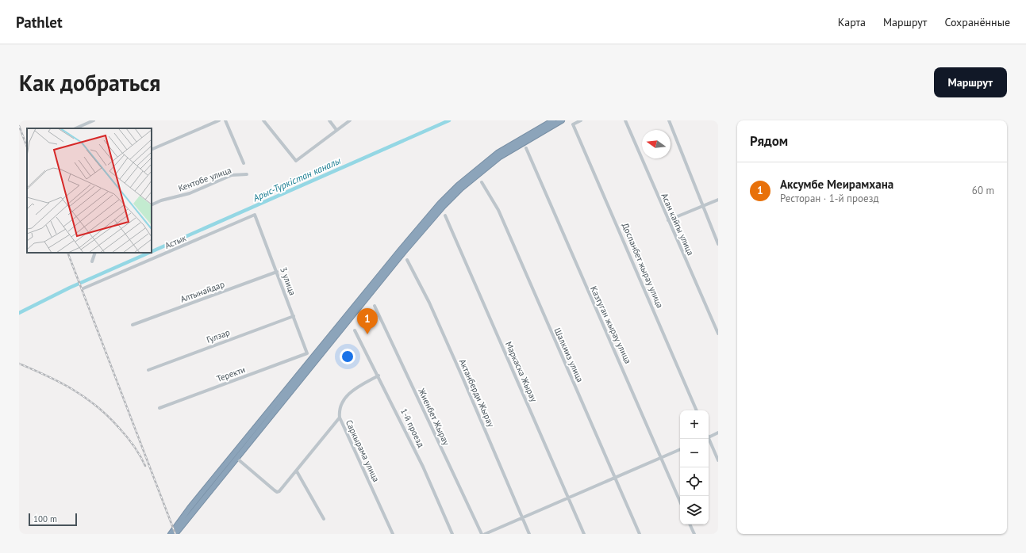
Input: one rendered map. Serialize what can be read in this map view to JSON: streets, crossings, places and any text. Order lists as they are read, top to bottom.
{
  "streets": {
    "street": [
      "Кентобе улица",
      "Асан кайгы улица",
      "Астык",
      "Доспанбет жырау улица",
      "3 улица",
      "Алтынайдар",
      "Казтуган жырау улица",
      "Гулзар",
      "Шалкииз улица",
      "Маркаска Жырау",
      "Теректи",
      "Актанберди Жырау",
      "Жиенбет Жырау",
      "1-й проезд",
      "Саркырама улица"
    ]
  },
  "crossings": [
    ["Астык", "3 улица"],
    ["3 улица", "Алтынайдар"],
    ["3 улица", "Гулзар"],
    ["3 улица", "Теректи"]
  ],
  "water": ["Арыс-Түркістан каналы"],
  "scale_bar": "100 m",
  "north": "left",
  "page": {
    "header": "Pathlet",
    "nav": ["Карта", "Маршрут", "Сохранённые"],
    "buttons": "Маршрут",
    "title": "Как добраться",
    "heading": "Рядом",
    "list": [
      {
        "mark": "1",
        "name": "Аксумбе Меирамхана",
        "note": "Ресторан · 1-й проезд",
        "value": "60 m"
      }
    ],
    "pins": "1",
    "map_buttons": ["+", "−"],
    "scale": "100 m"
  }
}
